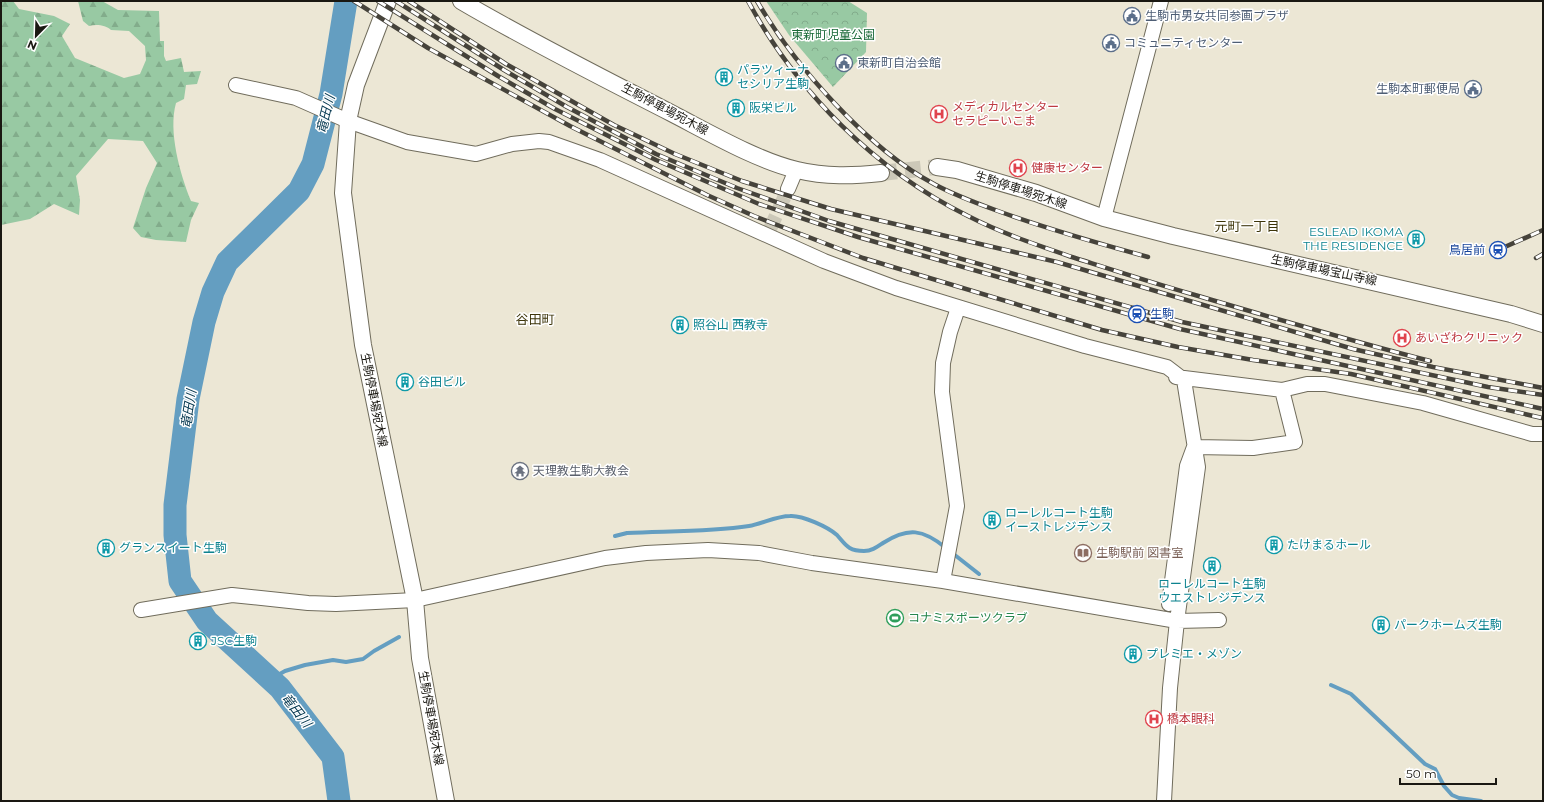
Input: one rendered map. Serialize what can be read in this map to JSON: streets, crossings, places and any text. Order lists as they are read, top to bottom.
{
  "streets": {
    "main road": ["生駒停車場宛木線", "生駒停車場宝山寺線"]
  },
  "crossings": [
    ["生駒停車場宛木線", "生駒停車場宝山寺線"]
  ],
  "districts": ["元町一丁目", "谷田町"],
  "water": ["竜田川"],
  "parks": ["東新町児童公園"],
  "places": {
    "public building": [
      "生駒市男女共同参画プラザ",
      "コミュニティセンター",
      "東新町自治会館",
      "生駒本町郵便局"
    ],
    "building": [
      "パラツィーナ セシリア生駒",
      "阪栄ビル",
      "ESLEAD IKOMA THE RESIDENCE",
      "照谷山 西教寺",
      "谷田ビル",
      "ローレルコート生駒 イーストレジデンス",
      "たけまるホール",
      "グランスイート生駒",
      "ローレルコート生駒 ウエストレジデンス",
      "パークホームズ生駒",
      "JSC生駒",
      "プレミエ・メゾン"
    ],
    "hospital": [
      "メディカルセンター セラピーいこま",
      "健康センター",
      "あいざわクリニック",
      "橋本眼科"
    ],
    "station": ["鳥居前", "生駒"],
    "temple": ["天理教生駒大教会"],
    "library": ["生駒駅前 図書室"],
    "sports": ["コナミスポーツクラブ"]
  },
  "scale_bar": "50 m",
  "north": "bottom left"
}
